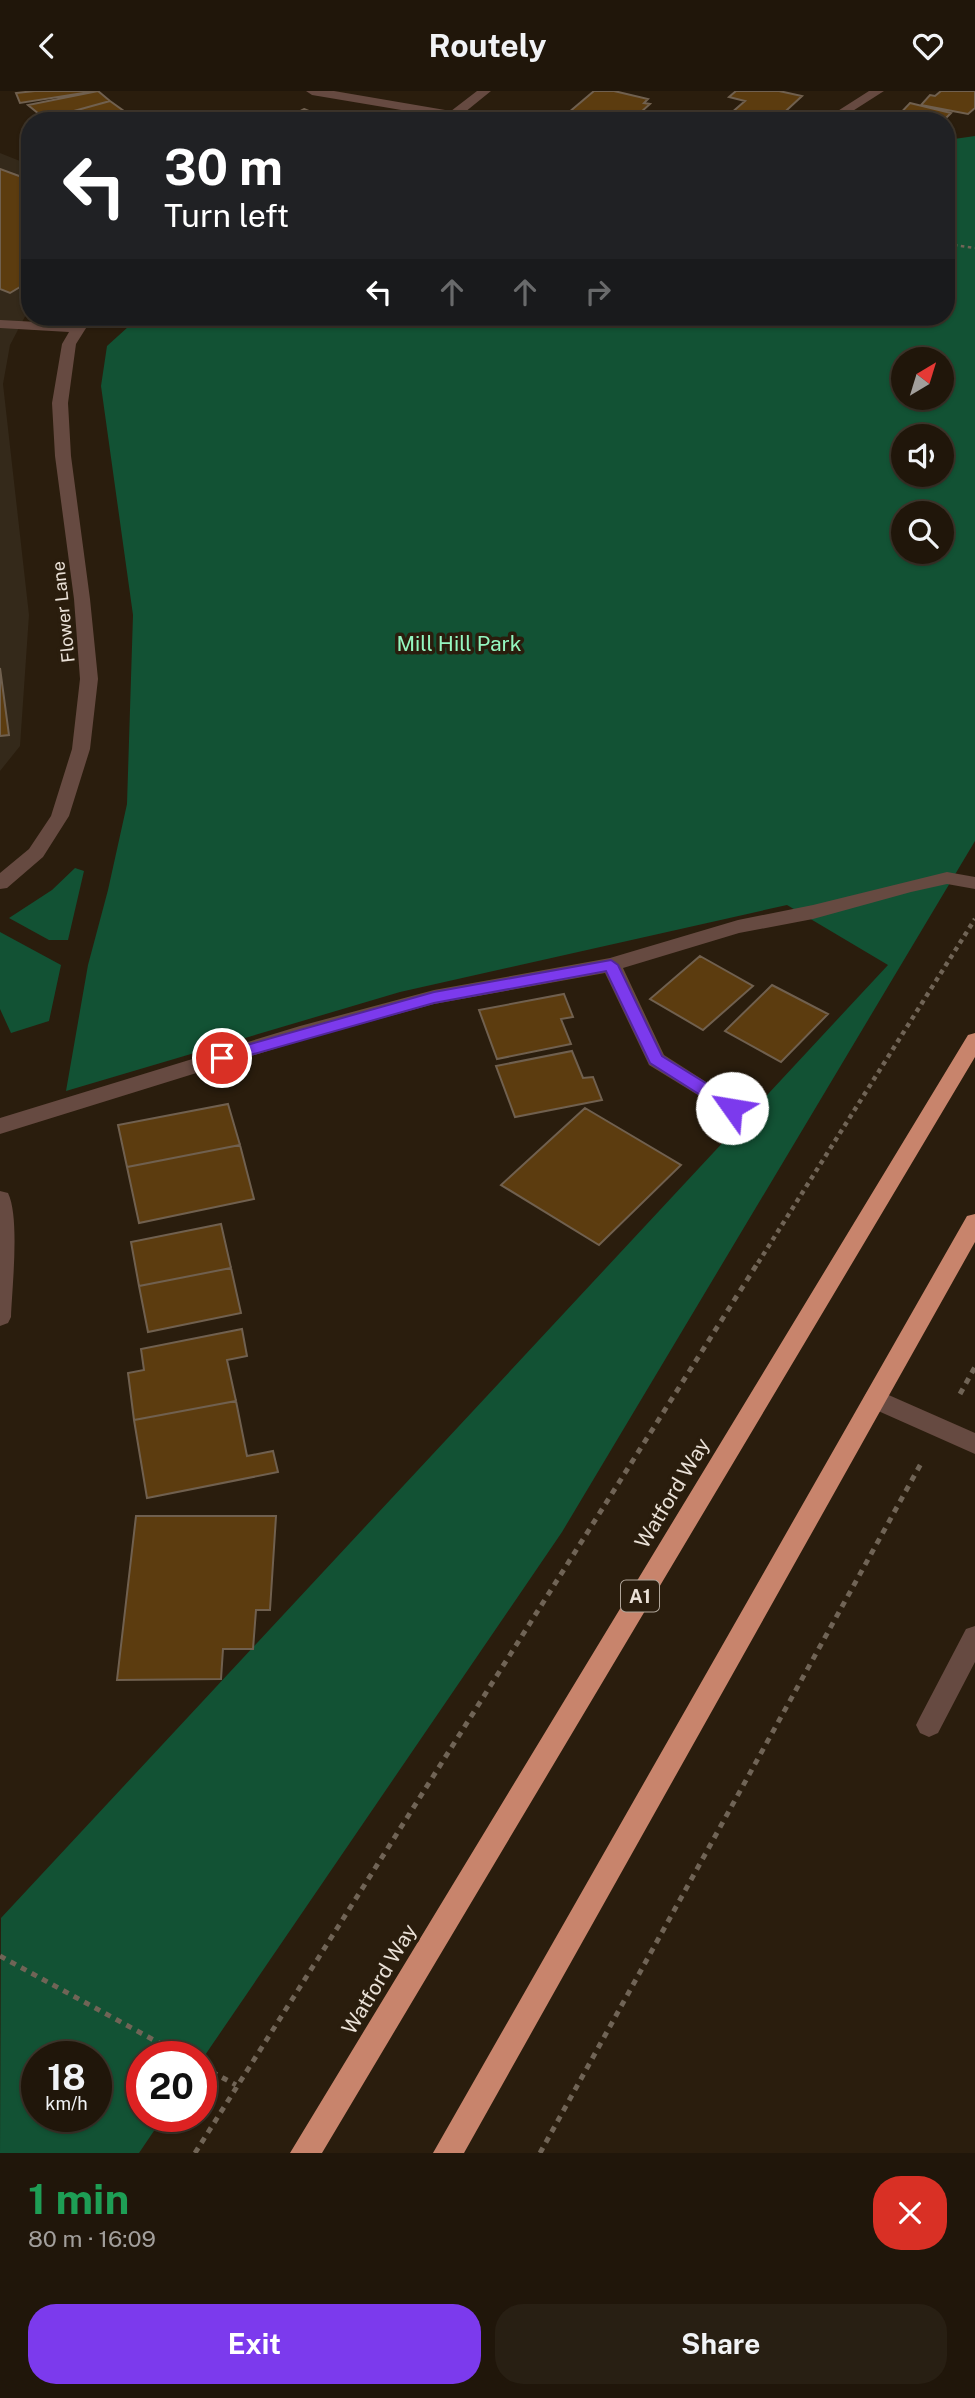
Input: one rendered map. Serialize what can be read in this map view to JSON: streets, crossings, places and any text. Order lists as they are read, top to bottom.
{
  "streets": {
    "highway": ["Watford Way", "A1"],
    "street": ["Flower Lane"]
  },
  "parks": ["Mill Hill Park"],
  "north": "top right",
  "page": {
    "header": "Routely",
    "turn": ["30 m", "Turn left"],
    "speed": "18 km/h",
    "limit": "20",
    "heading": ["1 min", "80 m · 16:09"],
    "buttons": ["Exit", "Share"]
  }
}
